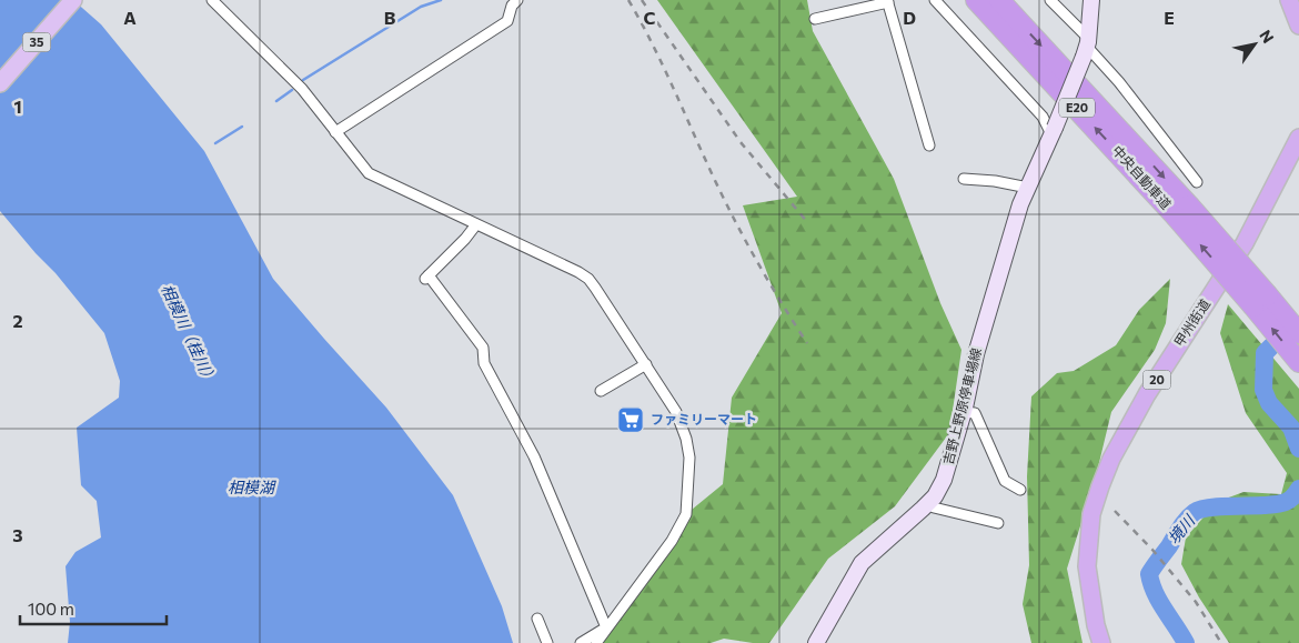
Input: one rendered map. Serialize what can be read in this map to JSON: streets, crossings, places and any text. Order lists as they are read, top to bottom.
{
  "streets": {
    "highway": [
      "E20",
      "中央自動車道",
      "甲州街道",
      "20"
    ],
    "main road": ["35", "吉野上野原停車場線"]
  },
  "water": ["相模川（桂川）", "相模湖", "境川"],
  "places": {
    "supermarket": ["ファミリーマート"]
  },
  "scale_bar": "100 m",
  "north": "top right",
  "grid": {
    "columns": [
      "A",
      "B",
      "C",
      "D",
      "E"
    ],
    "rows": ["1", "2", "3"]
  }
}
